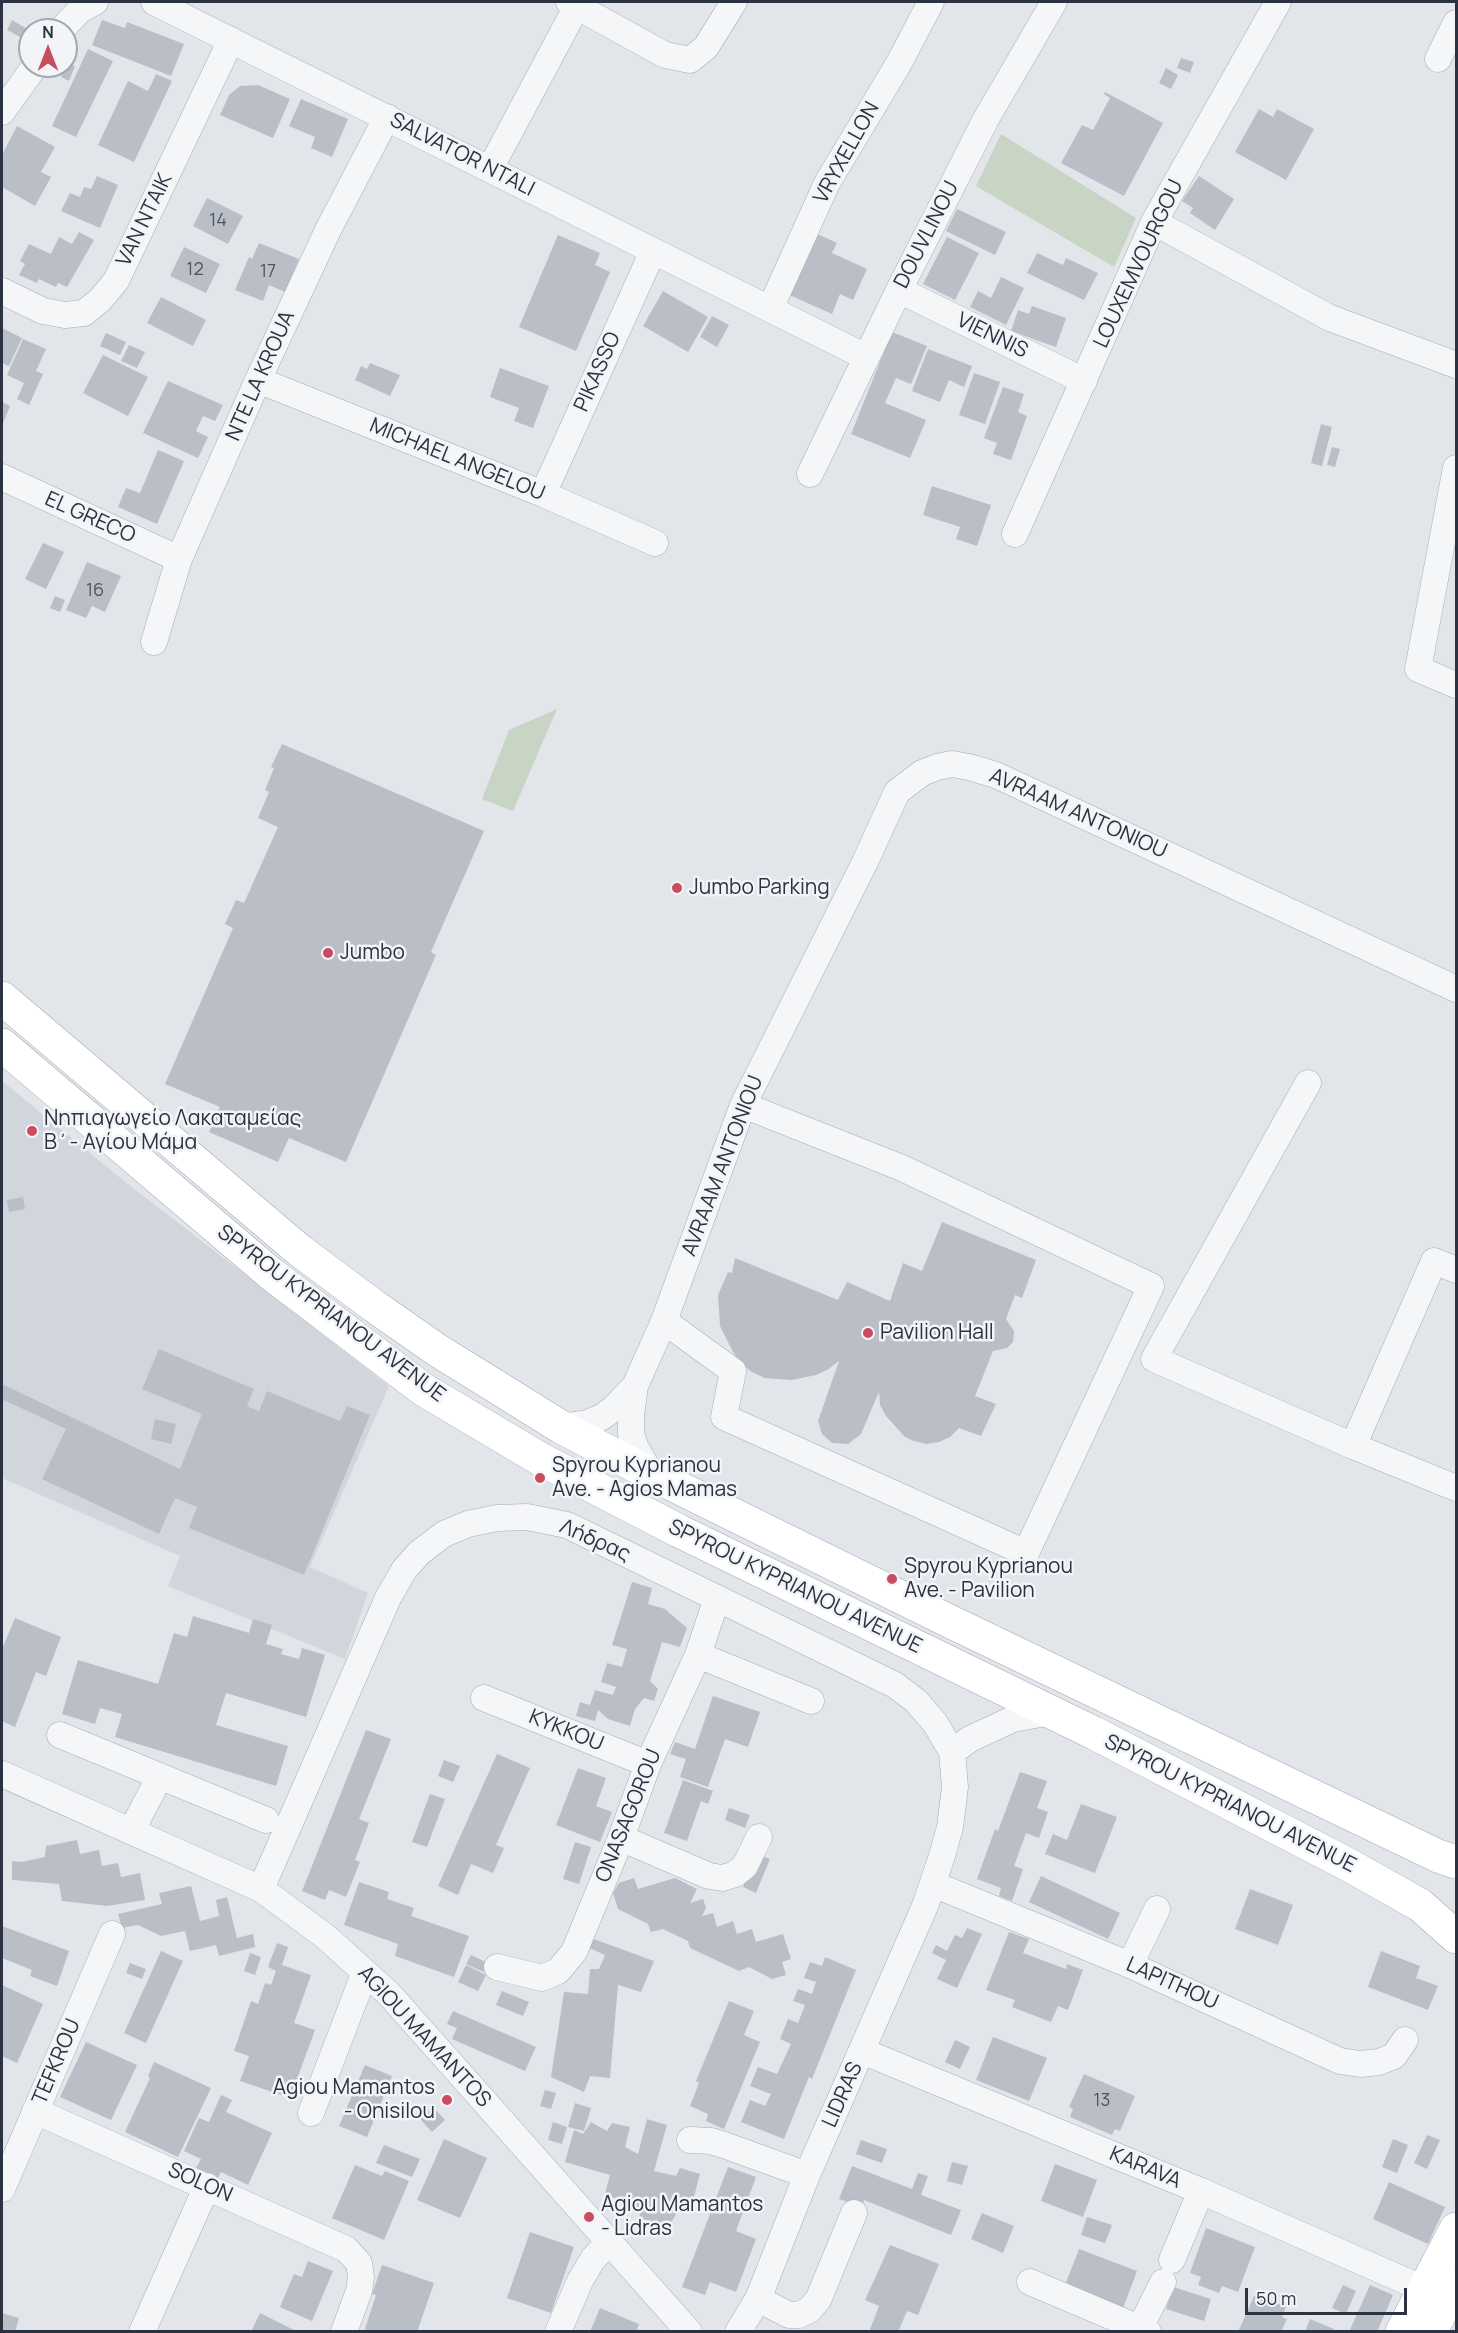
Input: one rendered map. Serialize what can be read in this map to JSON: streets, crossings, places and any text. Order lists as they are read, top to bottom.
{
  "streets": {
    "main road": ["SPYROU KYPRIANOU AVENUE"],
    "street": [
      "VRYXELLON",
      "SALVATOR NTALI",
      "VAN NTAIK",
      "DOUVLINOU",
      "LOUXEMVOURGOU",
      "VIENNIS",
      "PIKASSO",
      "NTE LA KROUA",
      "MICHAEL ANGELOU",
      "EL GRECO",
      "AVRAAM ANTONIOU",
      "Λήδρας",
      "KYKKOU",
      "ONASAGOROU",
      "LAPITHOU",
      "AGIOU MAMANTOS",
      "TEFKROU",
      "LIDRAS",
      "KARAVA",
      "SOLON"
    ]
  },
  "crossings": [
    ["VRYXELLON", "SALVATOR NTALI"],
    ["SALVATOR NTALI", "VAN NTAIK"],
    ["SALVATOR NTALI", "DOUVLINOU"],
    ["SALVATOR NTALI", "PIKASSO"],
    ["SALVATOR NTALI", "NTE LA KROUA"],
    ["DOUVLINOU", "VIENNIS"],
    ["LOUXEMVOURGOU", "VIENNIS"],
    ["PIKASSO", "MICHAEL ANGELOU"],
    ["NTE LA KROUA", "MICHAEL ANGELOU"],
    ["NTE LA KROUA", "EL GRECO"],
    ["Λήδρας", "ONASAGOROU"],
    ["Λήδρας", "AGIOU MAMANTOS"],
    ["Λήδρας", "LIDRAS"],
    ["KYKKOU", "ONASAGOROU"],
    ["LAPITHOU", "LIDRAS"],
    ["TEFKROU", "SOLON"],
    ["LIDRAS", "KARAVA"]
  ],
  "places": [
    "Jumbo Parking",
    "Jumbo",
    "Νηπιαγωγείο Λακαταμείας Β΄- Αγίου Μάμα",
    "Pavilion Hall",
    "Spyrou Kyprianou Ave. - Agios Mamas",
    "Spyrou Kyprianou Ave. - Pavilion",
    "Agiou Mamantos - Onisilou",
    "Agiou Mamantos - Lidras"
  ],
  "house_numbers": [
    "14",
    "12",
    "17",
    "16",
    "13"
  ],
  "scale_bar": "50 m",
  "north": "top"
}
